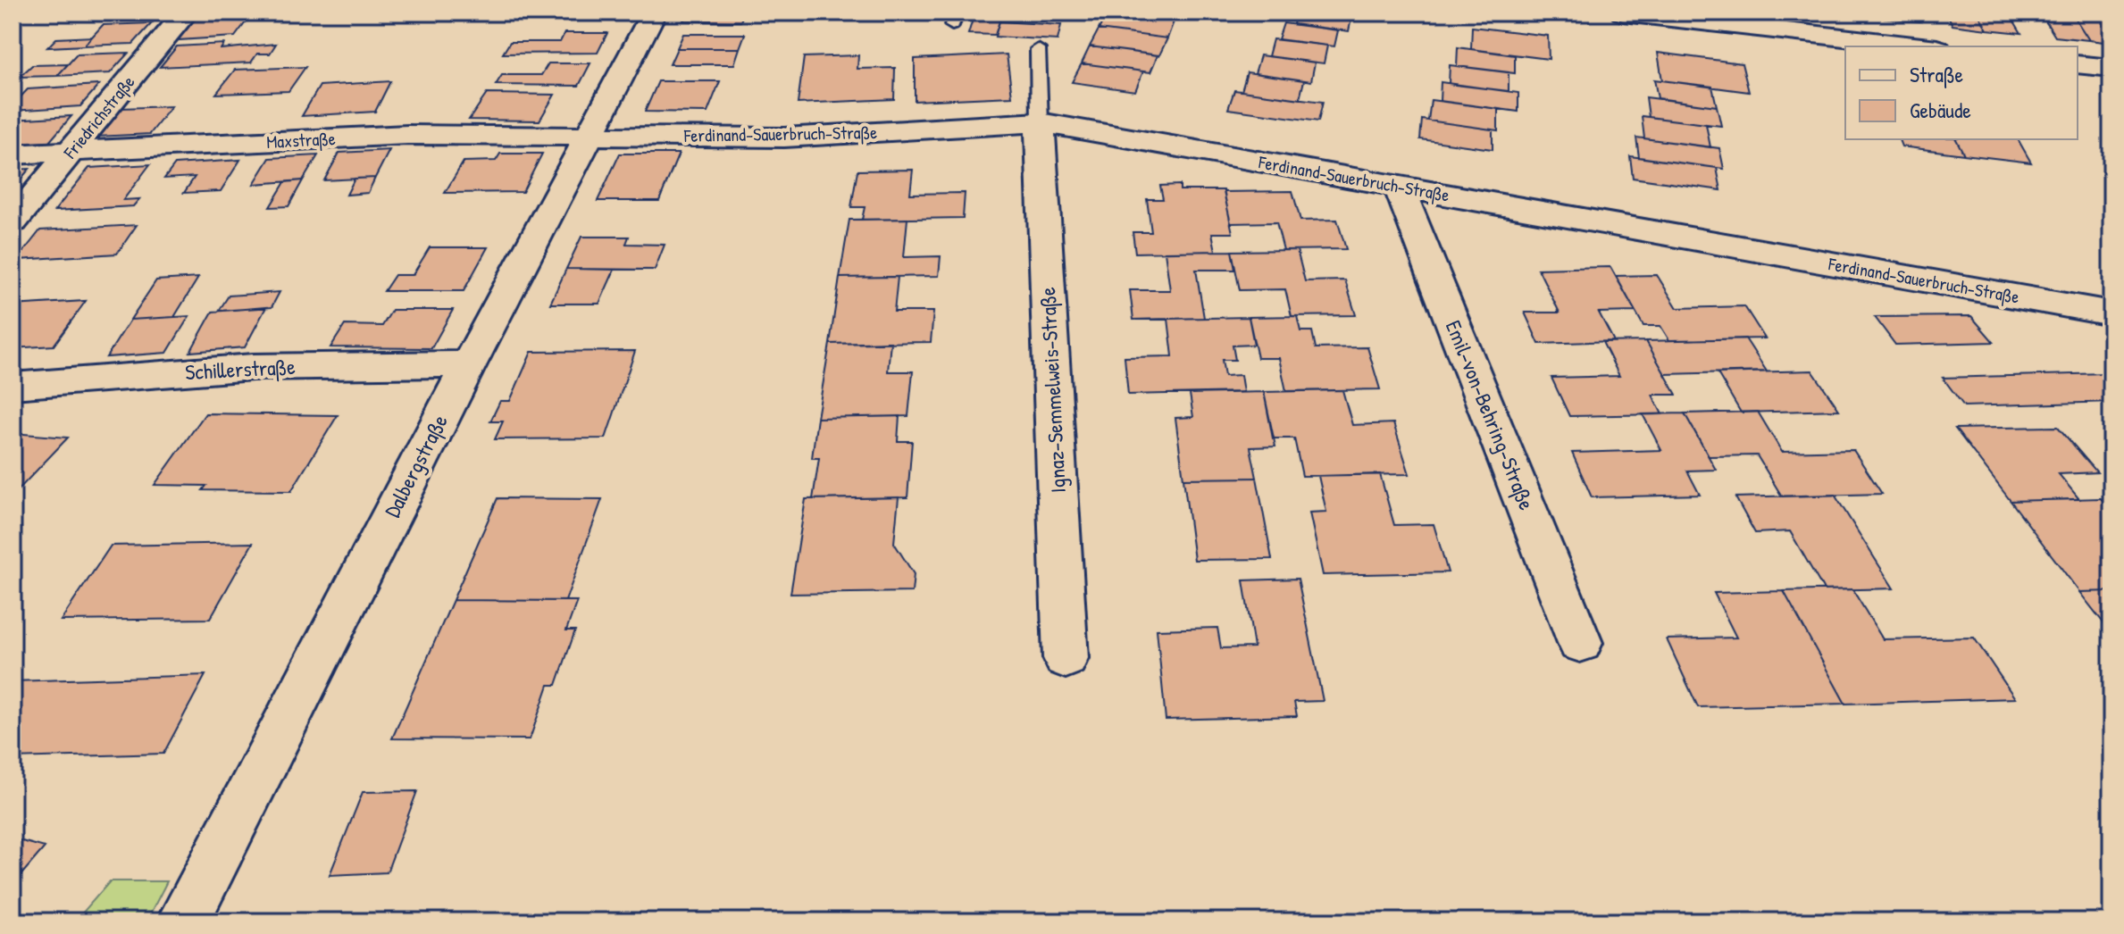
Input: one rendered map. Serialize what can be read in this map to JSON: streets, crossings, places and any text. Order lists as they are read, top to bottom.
{
  "streets": {
    "street": [
      "Friedrichstraße",
      "Ferdinand-Sauerbruch-Straße",
      "Maxstraße",
      "Schillerstraße",
      "Ignaz-Semmelweis-Straße",
      "Emil-von-Behring-Straße",
      "Dalbergstraße"
    ]
  },
  "crossings": [
    ["Friedrichstraße", "Maxstraße"],
    ["Ferdinand-Sauerbruch-Straße", "Maxstraße"],
    ["Ferdinand-Sauerbruch-Straße", "Ignaz-Semmelweis-Straße"],
    ["Ferdinand-Sauerbruch-Straße", "Emil-von-Behring-Straße"],
    ["Ferdinand-Sauerbruch-Straße", "Dalbergstraße"],
    ["Maxstraße", "Dalbergstraße"],
    ["Schillerstraße", "Dalbergstraße"]
  ],
  "legend": ["Straße", "Gebäude"]
}
